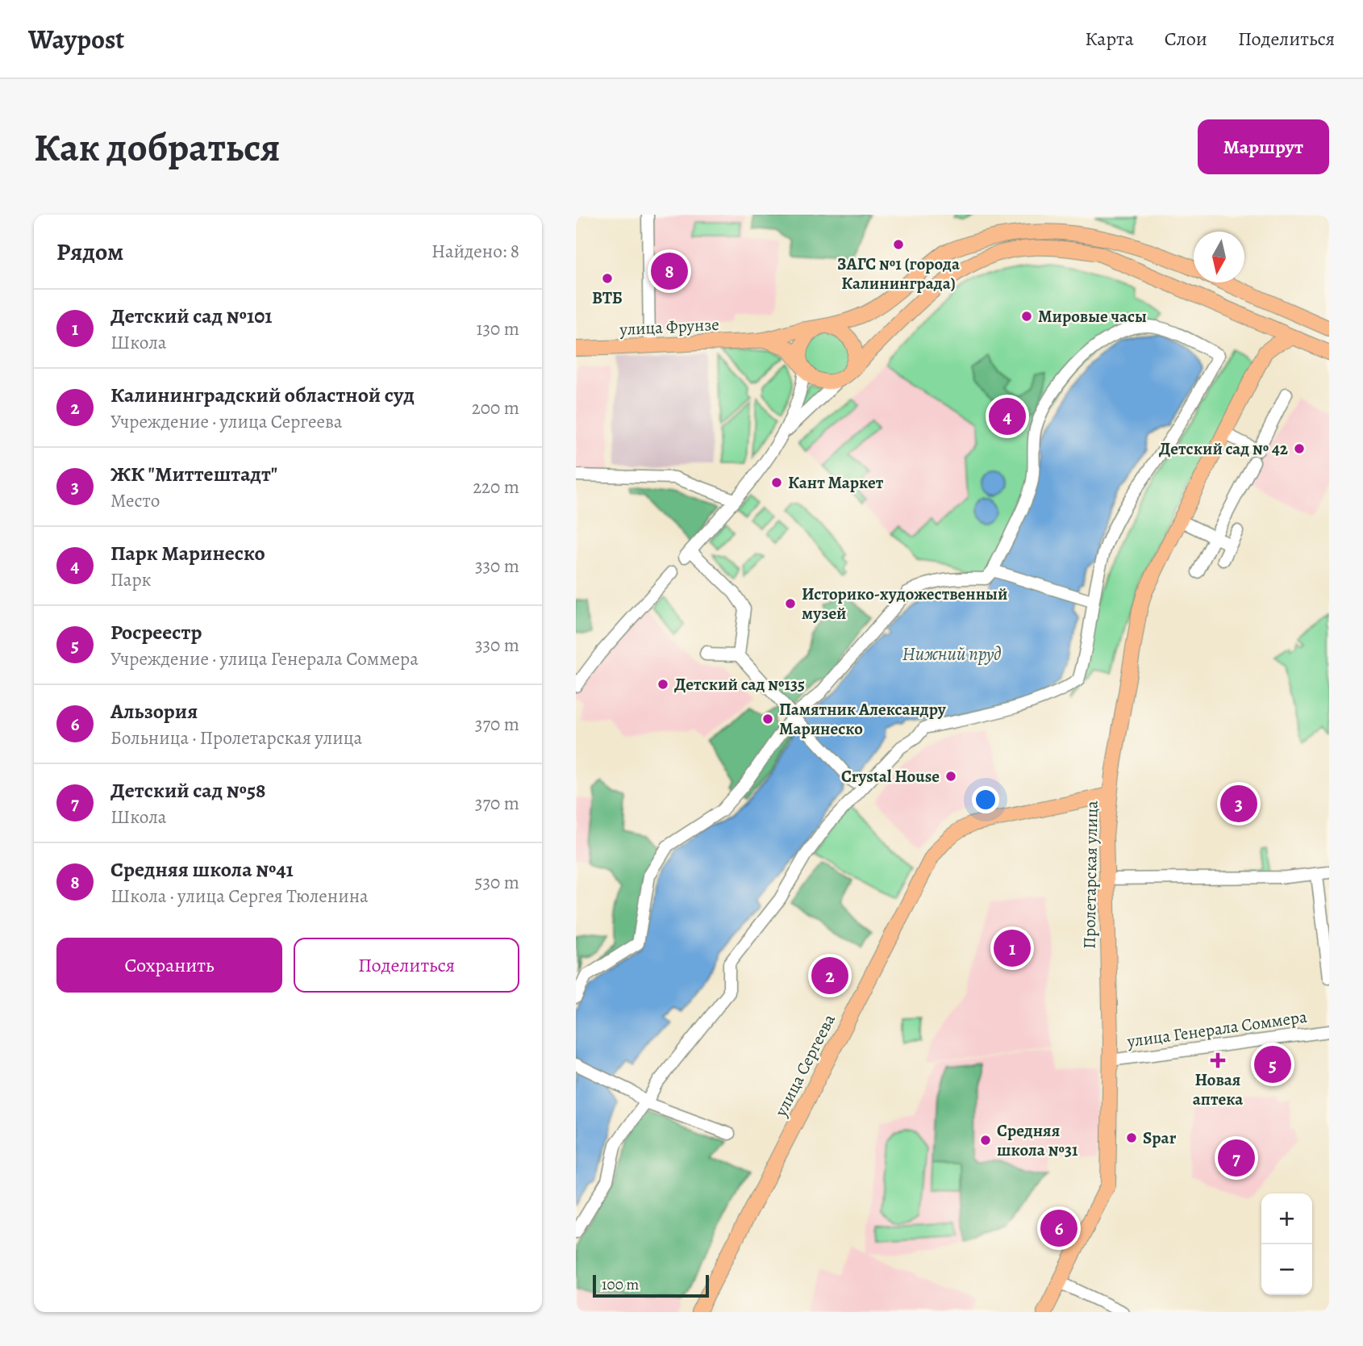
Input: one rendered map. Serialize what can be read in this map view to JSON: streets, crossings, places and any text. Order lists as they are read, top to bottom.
{
  "streets": {
    "main road": ["улица Фрунзе", "Пролетарская улица", "улица Сергеева"],
    "street": ["улица Генерала Соммера"]
  },
  "crossings": [
    ["Пролетарская улица", "улица Генерала Соммера"],
    ["Пролетарская улица", "улица Сергеева"]
  ],
  "water": ["Нижний пруд"],
  "places": {
    "other": [
      "ЗАГС №1 (города Калининграда)",
      "ВТБ",
      "Мировые часы",
      "Детский сад № 42",
      "Кант Маркет",
      "Историко-художественный музей",
      "Детский сад №135",
      "Памятник Александру Маринеско",
      "Crystal House",
      "Spar",
      "Средняя школа №31"
    ],
    "health": ["Новая аптека"]
  },
  "scale_bar": "100 m",
  "north": "bottom",
  "page": {
    "header": "Waypost",
    "nav": ["Карта", "Слои", "Поделиться"],
    "buttons": [
      "Маршрут",
      ["Сохранить", "Поделиться"]
    ],
    "title": "Как добраться",
    "heading": ["Рядом", "Найдено: 8"],
    "pins": [
      "8",
      "4",
      "3",
      "1",
      "2",
      "5",
      "7",
      "6"
    ],
    "list": [
      {
        "mark": "1",
        "name": "Детский сад №101",
        "note": "Школа",
        "value": "130 m"
      },
      {
        "mark": "2",
        "name": "Калининградский областной суд",
        "note": "Учреждение · улица Сергеева",
        "value": "200 m"
      },
      {
        "mark": "3",
        "name": "ЖК \"Миттештадт\"",
        "note": "Место",
        "value": "220 m"
      },
      {
        "mark": "4",
        "name": "Парк Маринеско",
        "note": "Парк",
        "value": "330 m"
      },
      {
        "mark": "5",
        "name": "Росрeeстр",
        "note": "Учреждение · улица Генерала Соммера",
        "value": "330 m"
      },
      {
        "mark": "6",
        "name": "Альзория",
        "note": "Больница · Пролетарская улица",
        "value": "370 m"
      },
      {
        "mark": "7",
        "name": "Детский сад №58",
        "note": "Школа",
        "value": "370 m"
      },
      {
        "mark": "8",
        "name": "Средняя школа №41",
        "note": "Школа · улица Сергея Тюленина",
        "value": "530 m"
      }
    ],
    "map_buttons": ["+", "−"],
    "scale": "100 m"
  }
}
